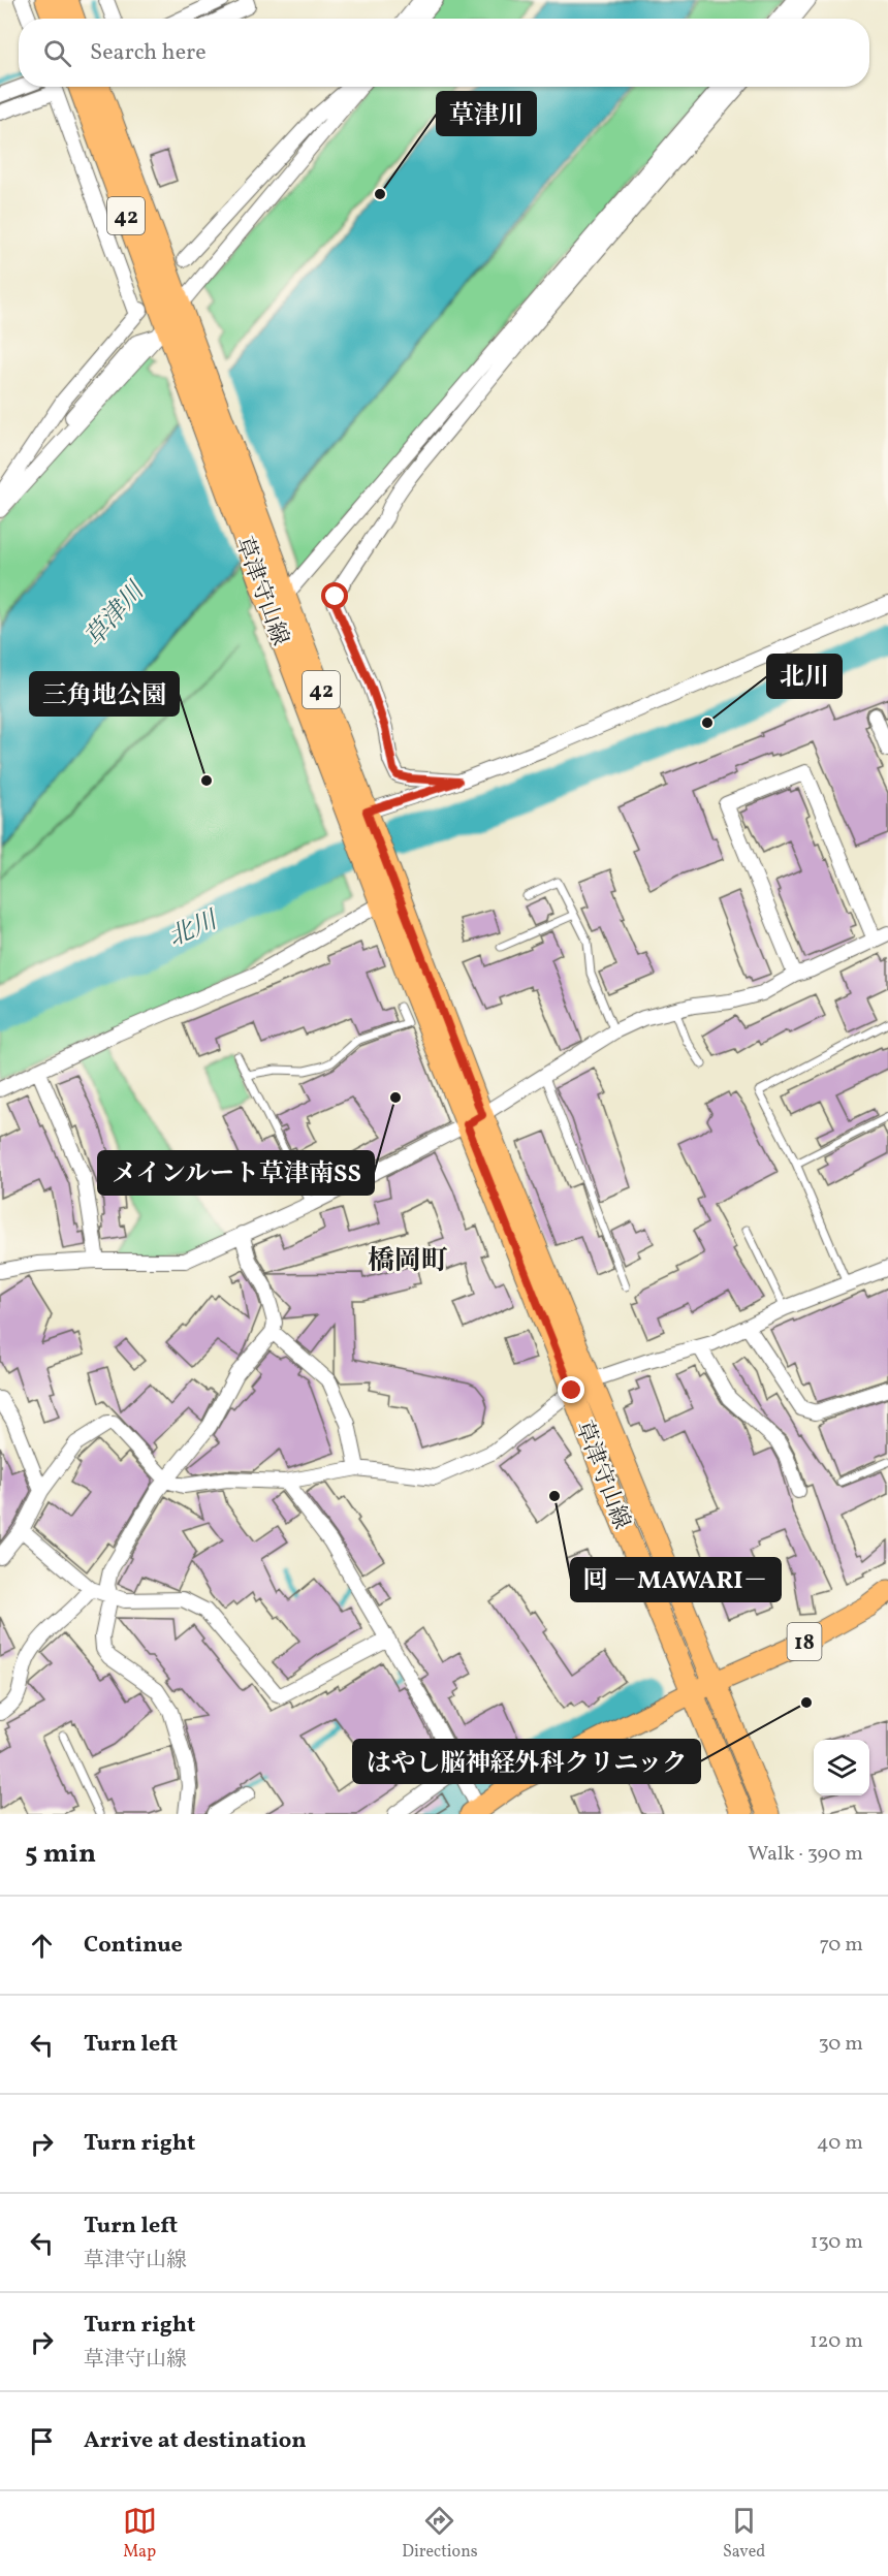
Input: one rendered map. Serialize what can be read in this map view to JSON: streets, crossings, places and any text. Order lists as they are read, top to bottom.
{
  "streets": {
    "main road": ["42", "草津守山線", "18"]
  },
  "crossings": [
    ["草津守山線", "18"]
  ],
  "districts": ["橋岡町"],
  "water": ["草津川", "北川"],
  "places": [
    "草津川",
    "北川",
    "三角地公園",
    "メインルート草津南SS",
    "囘 －MAWARI－",
    "はやし脳神経外科クリニック"
  ],
  "page": {
    "search": "Search here",
    "heading": ["5 min", "Walk · 390 m"],
    "list": [
      ["Continue", "70 m"],
      ["Turn left", "30 m"],
      ["Turn right", "40 m"],
      ["Turn left", "草津守山線", "130 m"],
      ["Turn right", "草津守山線", "120 m"],
      "Arrive at destination"
    ],
    "nav": ["Map", "Directions", "Saved"]
  }
}
